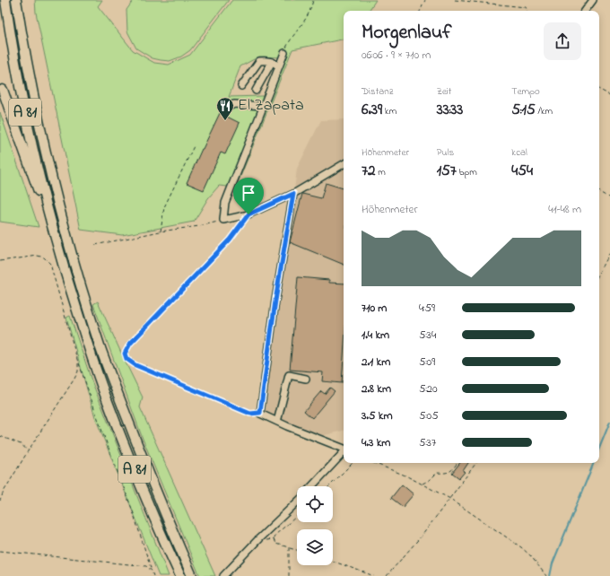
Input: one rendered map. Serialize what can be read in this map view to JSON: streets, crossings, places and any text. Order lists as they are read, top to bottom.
{
  "streets": {
    "highway": ["A 81"]
  },
  "places": {
    "restaurant": ["El Zapata"]
  },
  "page": {
    "heading": ["Morgenlauf", "06:06 · 9 × 710 m"],
    "stats": [
      ["Distanz", "6.39 km"],
      ["Zeit", "33:33"],
      ["Tempo", "5:15 /km"],
      ["Höhenmeter", "72 m"],
      ["Puls", "157 bpm"],
      ["kcal", "454"]
    ],
    "chart": ["Höhenmeter", "41–48 m"],
    "list": [
      {
        "name": "710 m",
        "note": "4:59"
      },
      {
        "name": "1.4 km",
        "note": "5:34"
      },
      {
        "name": "2.1 km",
        "note": "5:09"
      },
      {
        "name": "2.8 km",
        "note": "5:20"
      },
      {
        "name": "3.5 km",
        "note": "5:05"
      },
      {
        "name": "4.3 km",
        "note": "5:37"
      }
    ]
  }
}
